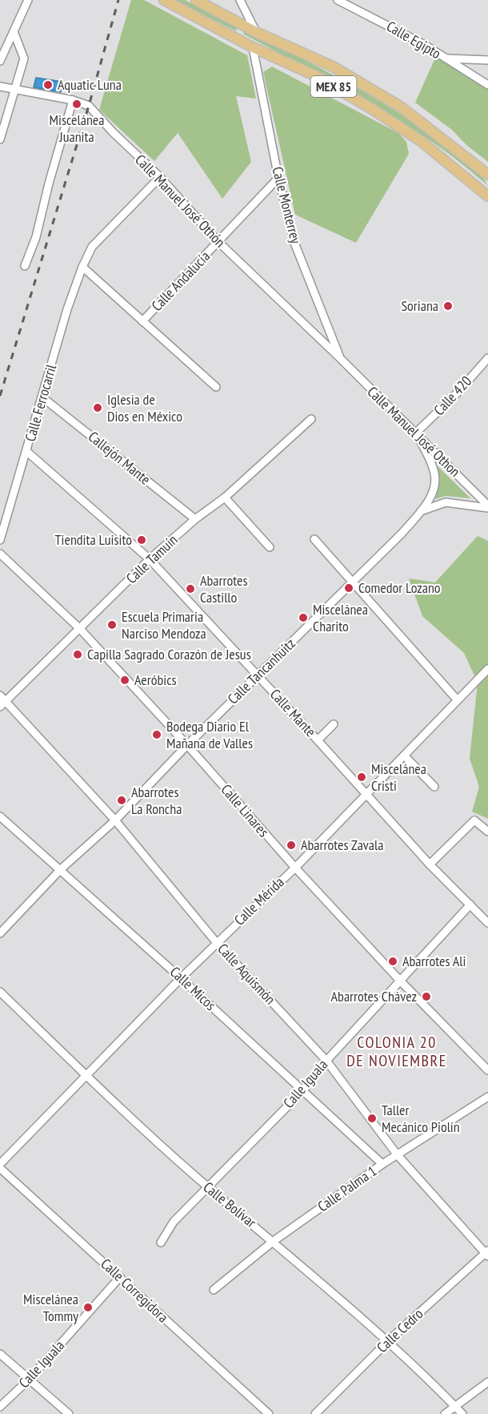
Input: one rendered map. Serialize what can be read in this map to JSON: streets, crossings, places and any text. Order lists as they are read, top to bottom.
{
  "streets": {
    "main road": ["MEX 85"],
    "street": [
      "Calle Egipto",
      "Calle Manuel José Othón",
      "Calle Monterrey",
      "Calle Andalucía",
      "Calle 420",
      "Calle Ferrocarril",
      "Calle Manuel José Othon",
      "Callejón Mante",
      "Calle Tamuín",
      "Calle Tancanhuitz",
      "Calle Mante",
      "Calle Linares",
      "Calle Mérida",
      "Calle Aquismón",
      "Calle Micos",
      "Calle Iguala",
      "Calle Palma 1",
      "Calle Bolívar",
      "Calle Corregidora",
      "Calle Cedro"
    ]
  },
  "crossings": [
    ["MEX 85", "Calle Monterrey"],
    ["Calle Manuel José Othón", "Calle Monterrey"],
    ["Calle Manuel José Othón", "Calle Andalucía"],
    ["Calle Manuel José Othón", "Calle Ferrocarril"],
    ["Calle Manuel José Othón", "Calle Manuel José Othon"],
    ["Calle Monterrey", "Calle Andalucía"],
    ["Calle Monterrey", "Calle Manuel José Othon"],
    ["Calle 420", "Calle Manuel José Othon"],
    ["Calle 420", "Calle Tancanhuitz"],
    ["Calle Ferrocarril", "Callejón Mante"],
    ["Calle Ferrocarril", "Calle Mante"],
    ["Calle Manuel José Othon", "Calle Tancanhuitz"],
    ["Callejón Mante", "Calle Tamuín"],
    ["Calle Tamuín", "Calle Mante"],
    ["Calle Tamuín", "Calle Linares"],
    ["Calle Tamuín", "Calle Aquismón"],
    ["Calle Tancanhuitz", "Calle Mante"],
    ["Calle Tancanhuitz", "Calle Linares"],
    ["Calle Tancanhuitz", "Calle Aquismón"],
    ["Calle Tancanhuitz", "Calle Micos"],
    ["Calle Mante", "Calle Mérida"],
    ["Calle Mante", "Calle Iguala"],
    ["Calle Linares", "Calle Mérida"],
    ["Calle Linares", "Calle Iguala"],
    ["Calle Mérida", "Calle Aquismón"],
    ["Calle Mérida", "Calle Micos"],
    ["Calle Mérida", "Calle Bolívar"],
    ["Calle Aquismón", "Calle Iguala"],
    ["Calle Aquismón", "Calle Palma 1"],
    ["Calle Aquismón", "Calle Cedro"],
    ["Calle Micos", "Calle Iguala"],
    ["Calle Micos", "Calle Palma 1"],
    ["Calle Iguala", "Calle Bolívar"],
    ["Calle Iguala", "Calle Corregidora"],
    ["Calle Palma 1", "Calle Bolívar"],
    ["Calle Bolívar", "Calle Cedro"]
  ],
  "districts": ["COLONIA 20 DE NOVIEMBRE"],
  "places": [
    "Aquatic Luna",
    "Miscelánea Juanita",
    "Soriana",
    "Iglesia de Dios en México",
    "Tiendita Luisito",
    "Comedor Lozano",
    "Abarrotes Castillo",
    "Miscelánea Charito",
    "Escuela Primaria Narciso Mendoza",
    "Capilla Sagrado Corazón de Jesus",
    "Aeróbics",
    "Bodega Diario El Mañana de Valles",
    "Miscelánea Cristi",
    "Abarrotes La Roncha",
    "Abarrotes Zavala",
    "Abarrotes Ali",
    "Abarrotes Chávez",
    "Taller Mecánico Piolín",
    "Miscelánea Tommy"
  ]
}
